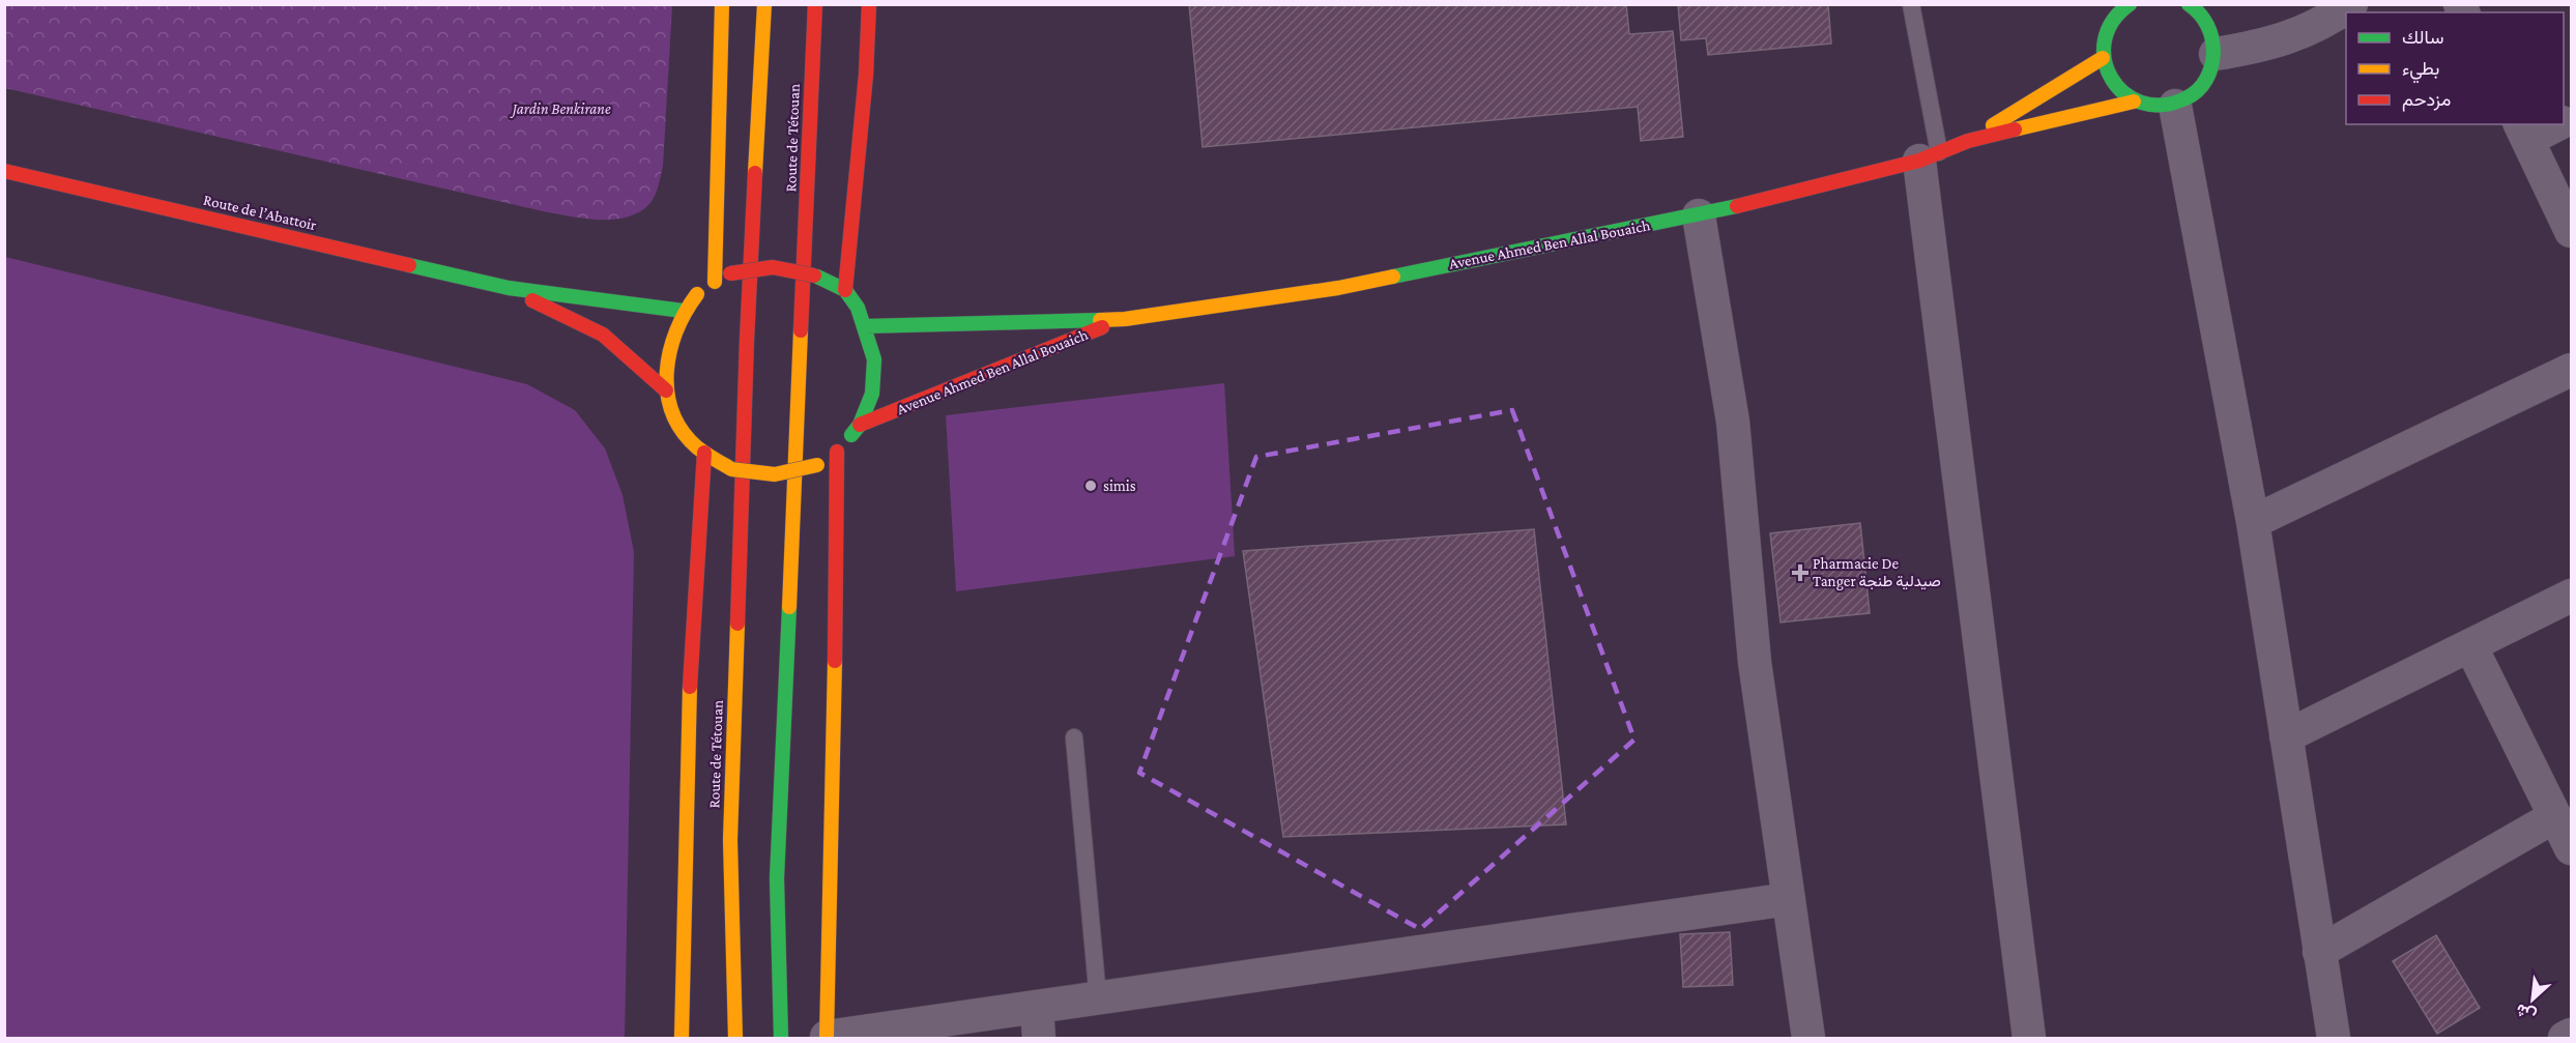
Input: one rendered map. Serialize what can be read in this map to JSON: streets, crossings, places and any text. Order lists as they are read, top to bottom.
{
  "streets": {
    "main road": ["Route de Tétouan", "Route de l’Abattoir", "Avenue Ahmed Ben Allal Bouaich"]
  },
  "crossings": [
    ["Route de l’Abattoir", "Avenue Ahmed Ben Allal Bouaich"]
  ],
  "parks": ["Jardin Benkirane"],
  "places": {
    "other": ["simis"],
    "health": ["Pharmacie De Tanger صيدلية طنجة"]
  },
  "legend": ["سالك", "بطيء", "مزدحم"],
  "north": "bottom left"
}
